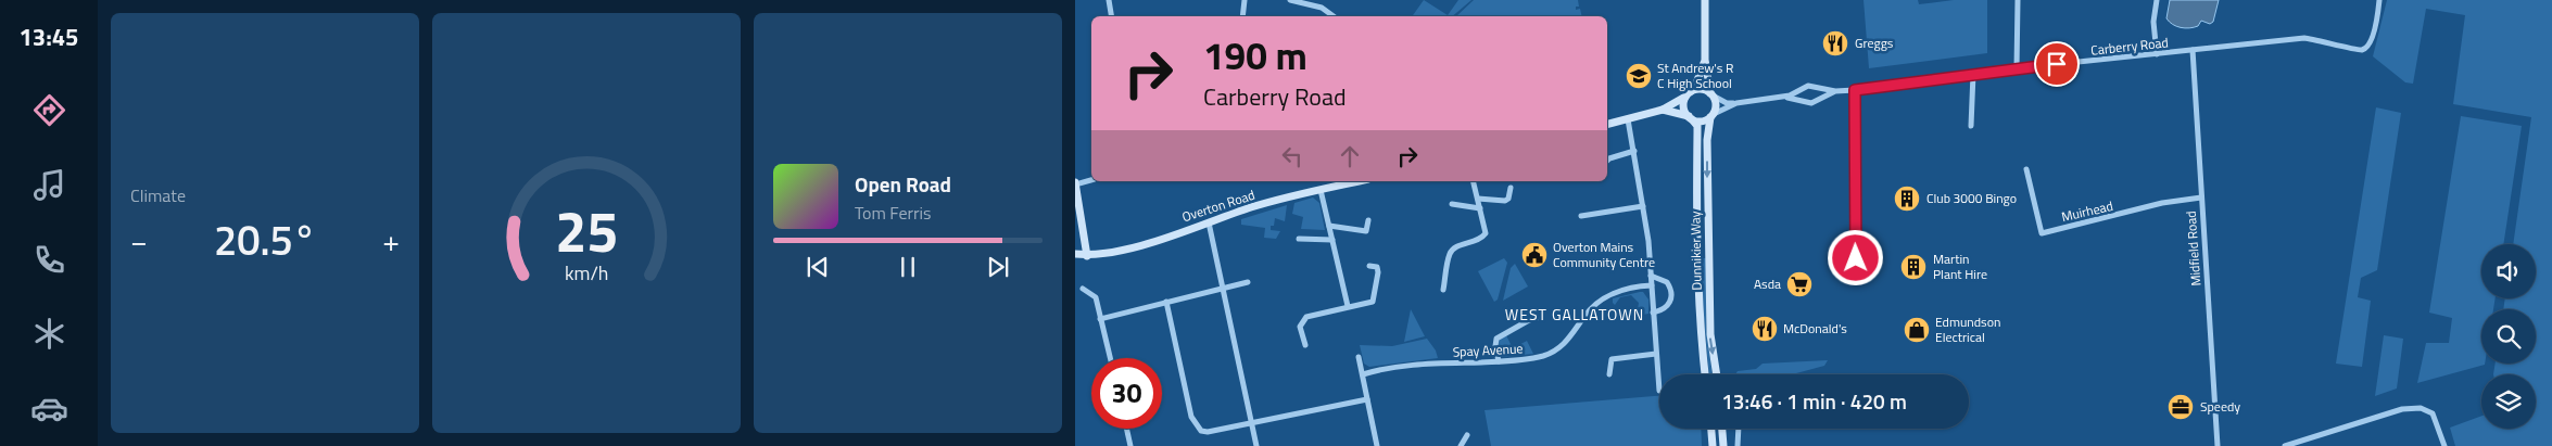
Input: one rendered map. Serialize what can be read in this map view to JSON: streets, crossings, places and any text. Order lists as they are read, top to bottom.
{
  "streets": {
    "main road": ["Overton Road", "Dunnikier Way"],
    "street": [
      "Carberry Road",
      "Muirhead",
      "Midfield Road",
      "Spay Avenue"
    ]
  },
  "crossings": [
    ["Carberry Road", "Midfield Road"],
    ["Carberry Road", "Dunnikier Way"],
    ["Muirhead", "Midfield Road"]
  ],
  "districts": ["WEST GALLATOWN"],
  "places": {
    "restaurant": ["Greggs", "McDonald's"],
    "school or university": ["St Andrew's R C High School"],
    "building": ["Club 3000 Bingo", "Martin Plant Hire"],
    "public building": ["Overton Mains Community Centre"],
    "supermarket": ["Asda"],
    "shop": ["Edmundson Electrical"],
    "office": ["Speedy"]
  },
  "page": {
    "tabs": "13:45",
    "tile": "Climate",
    "turn": ["190 m", "Carberry Road"],
    "song": ["Open Road", "Tom Ferris"],
    "heat": ["−", "20.5°", "+"],
    "limit": "30",
    "trip": "13:46 · 1 min · 420 m",
    "gauge": ["25", "km/h"]
  }
}
